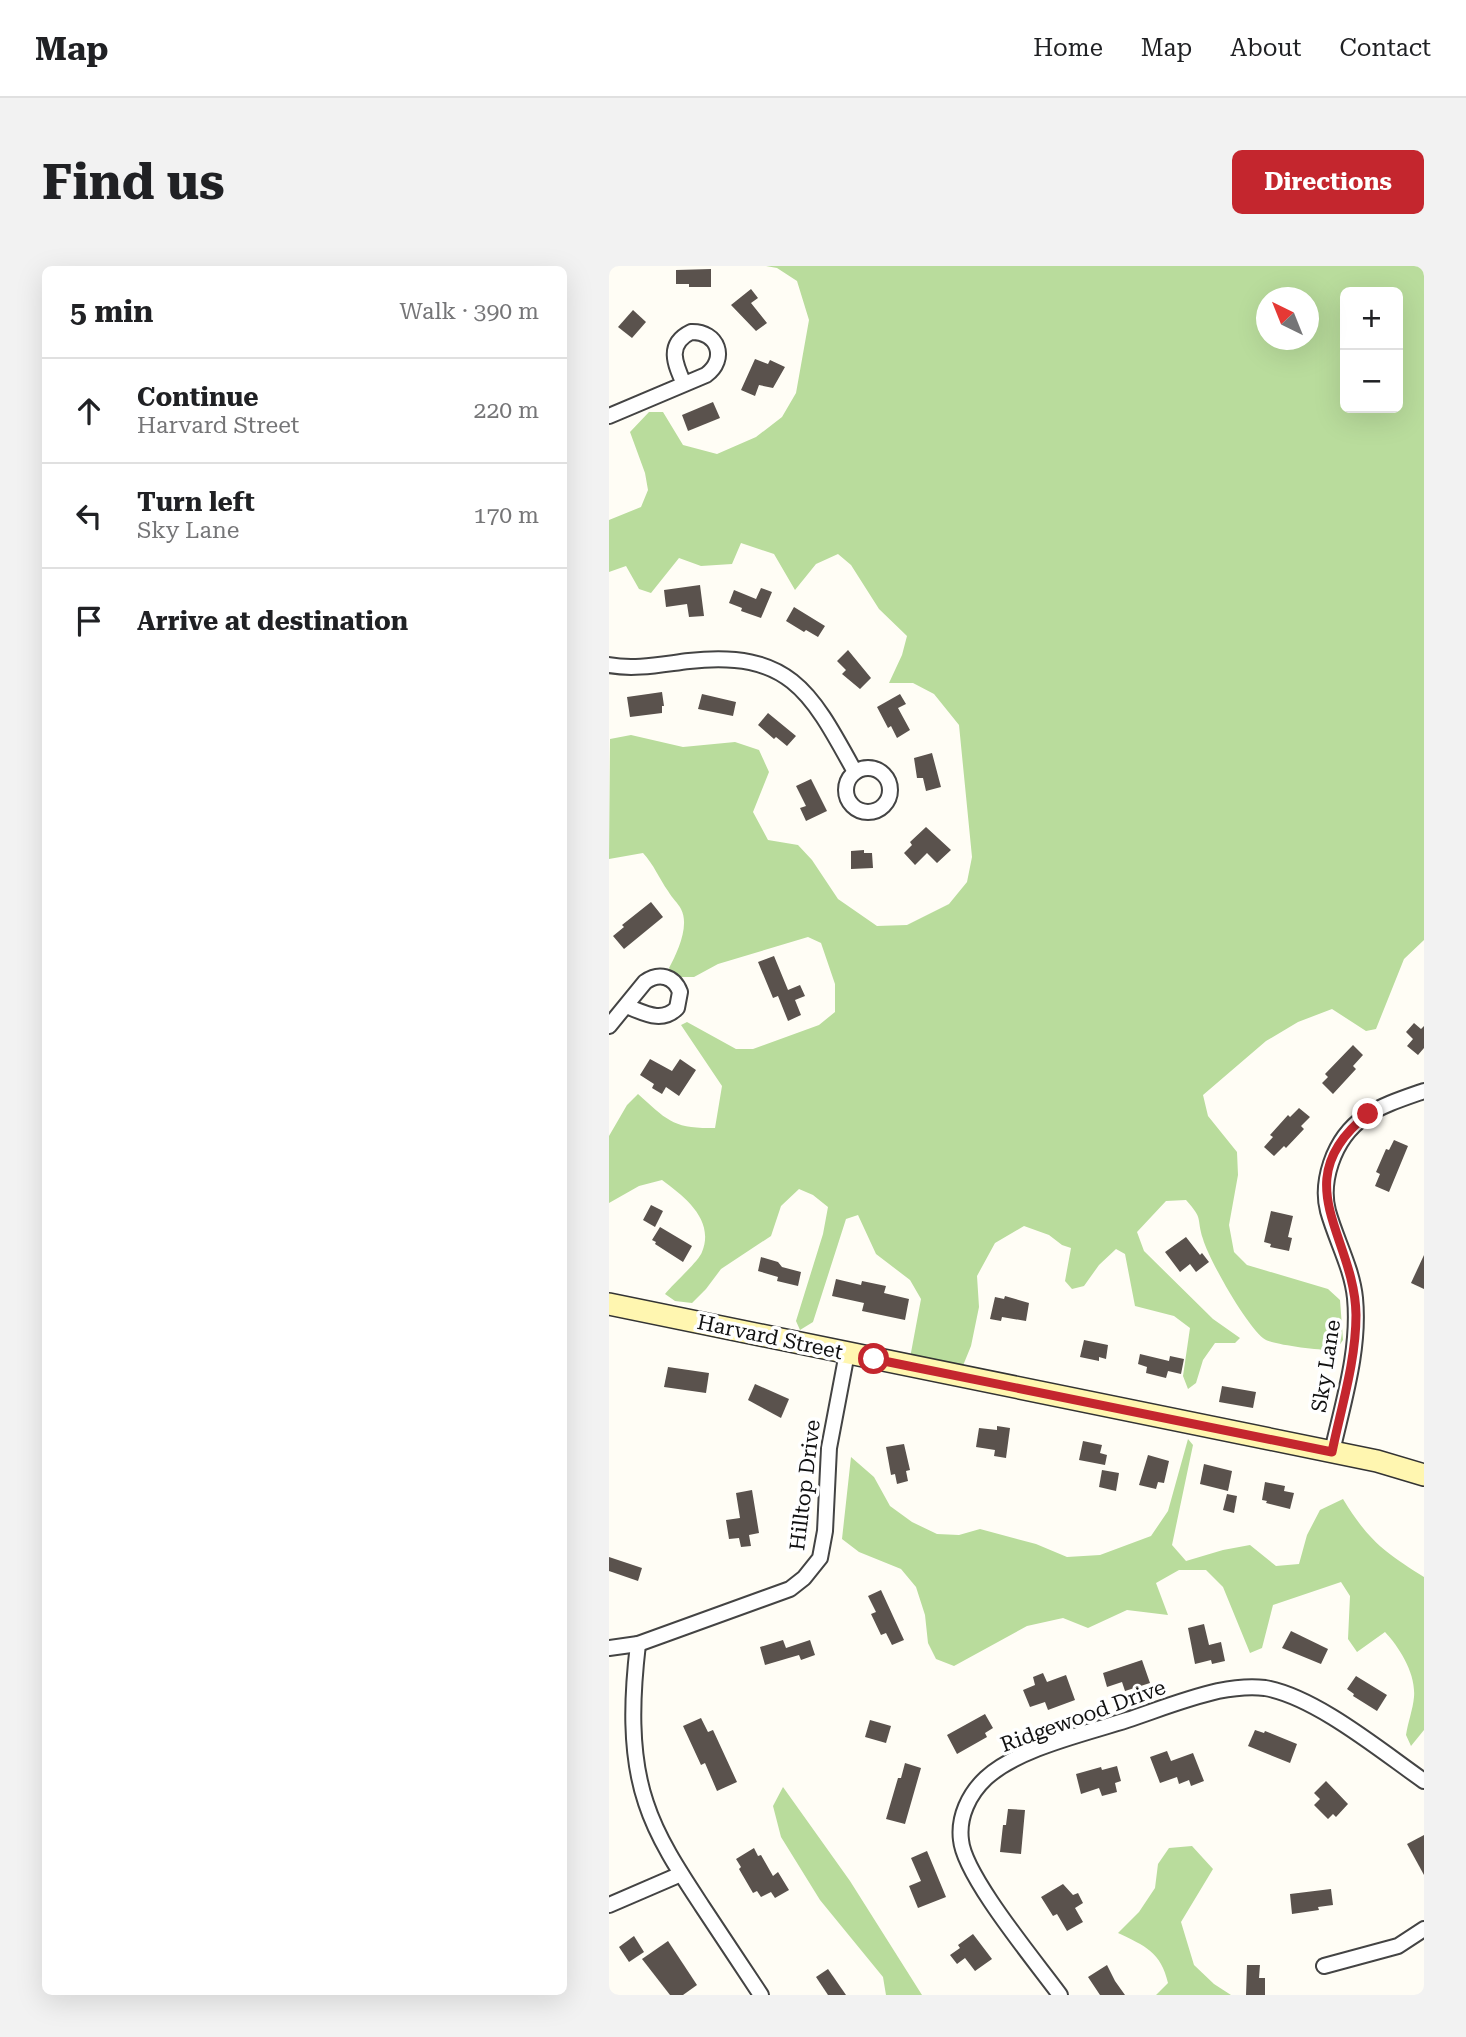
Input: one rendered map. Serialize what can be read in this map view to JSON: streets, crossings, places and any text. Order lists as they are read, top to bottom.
{
  "streets": {
    "main road": ["Harvard Street"],
    "street": ["Sky Lane", "Hilltop Drive", "Ridgewood Drive"]
  },
  "crossings": [
    ["Harvard Street", "Sky Lane"],
    ["Harvard Street", "Hilltop Drive"]
  ],
  "north": "top left",
  "page": {
    "header": "Map",
    "nav": [
      "Home",
      "Map",
      "About",
      "Contact"
    ],
    "buttons": "Directions",
    "title": "Find us",
    "heading": ["5 min", "Walk · 390 m"],
    "map_buttons": ["+", "−"],
    "list": [
      ["Continue", "Harvard Street", "220 m"],
      ["Turn left", "Sky Lane", "170 m"],
      "Arrive at destination"
    ]
  }
}
